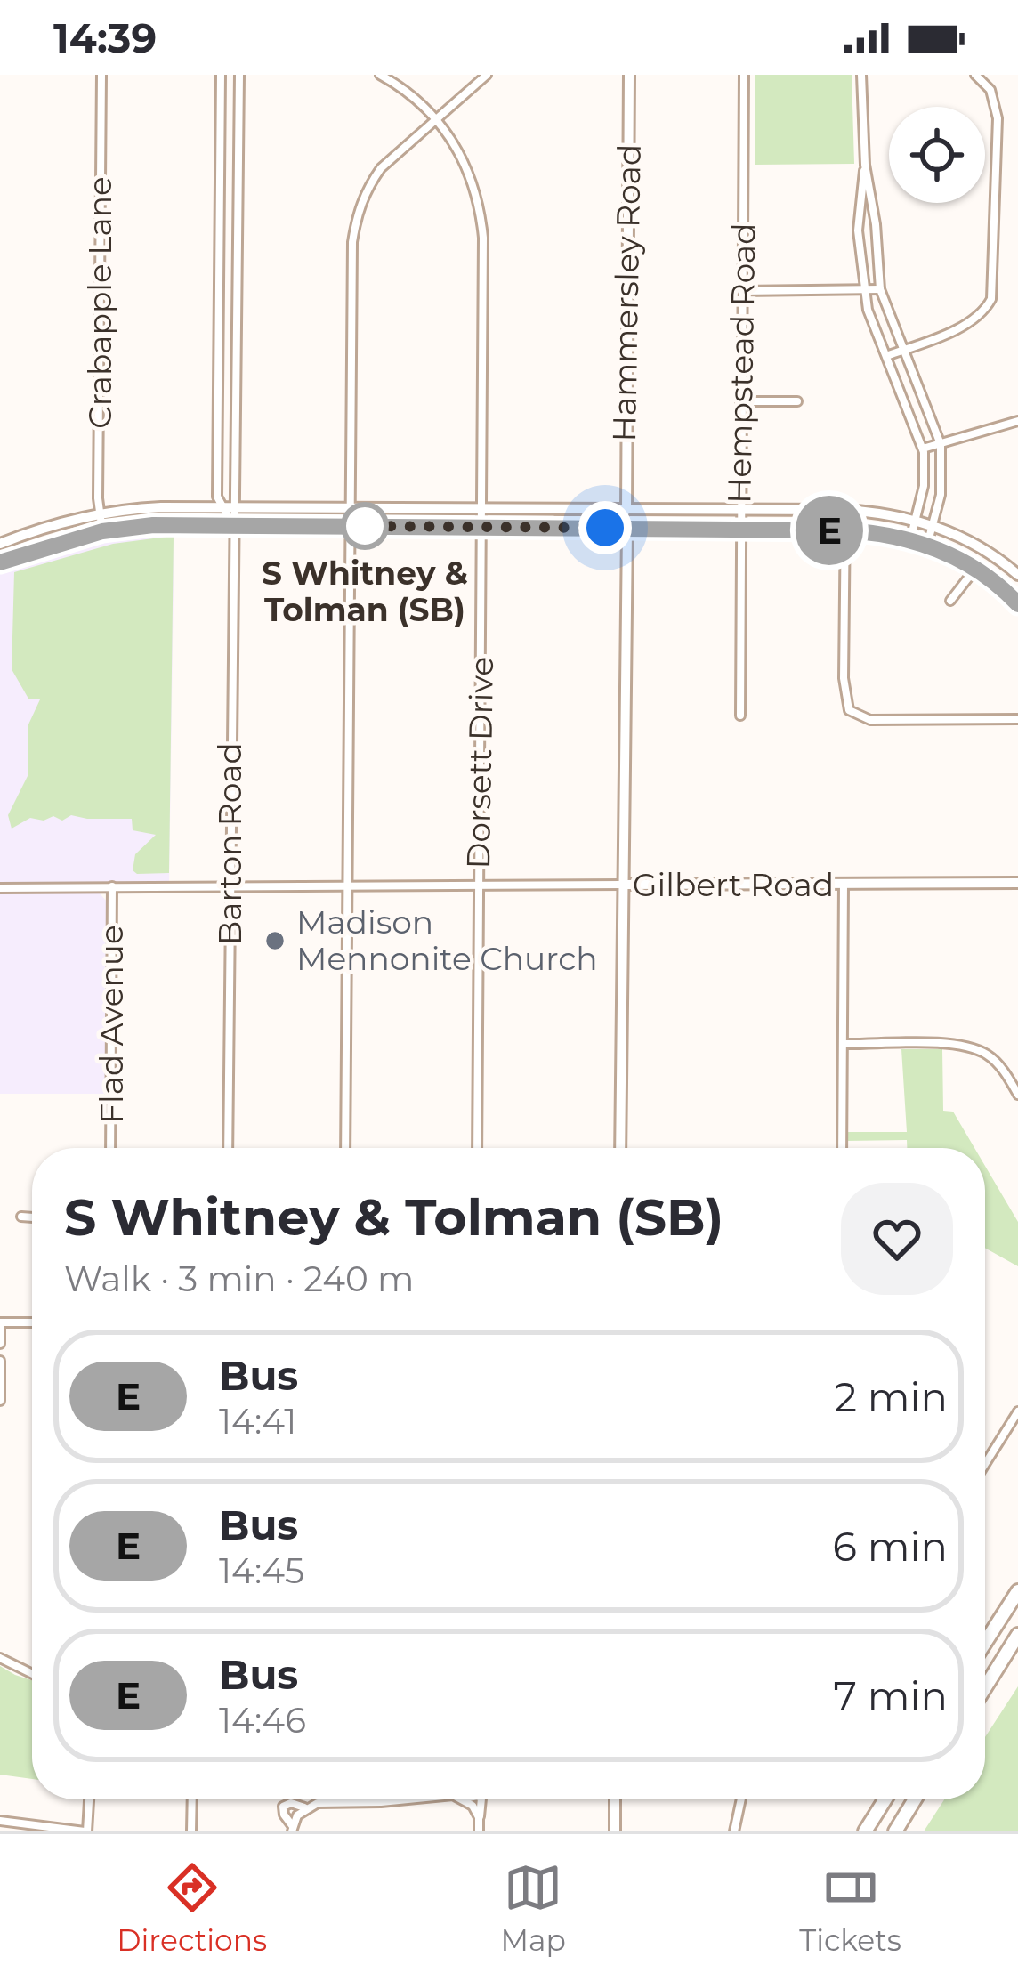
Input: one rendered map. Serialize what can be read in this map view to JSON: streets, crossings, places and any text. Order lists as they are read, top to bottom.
{
  "streets": {
    "main road": ["Hammersley Road", "Gilbert Road"],
    "street": [
      "Crabapple Lane",
      "Hempstead Road",
      "Dorsett Drive",
      "Barton Road",
      "Flad Avenue"
    ]
  },
  "crossings": [
    ["Dorsett Drive", "Gilbert Road"],
    ["Barton Road", "Gilbert Road"],
    ["Gilbert Road", "Flad Avenue"]
  ],
  "places": ["S Whitney & Tolman (SB)", "Madison Mennonite Church"],
  "lines": ["bus line E"],
  "page": {
    "status": "14:39",
    "on_map": "E",
    "heading": ["S Whitney & Tolman (SB)", "Walk · 3 min · 240 m"],
    "list": [
      {
        "mark": "E",
        "name": "Bus",
        "note": "14:41",
        "value": "2 min"
      },
      {
        "mark": "E",
        "name": "Bus",
        "note": "14:45",
        "value": "6 min"
      },
      {
        "mark": "E",
        "name": "Bus",
        "note": "14:46",
        "value": "7 min"
      }
    ],
    "tabs": ["Directions", "Map", "Tickets"]
  }
}
